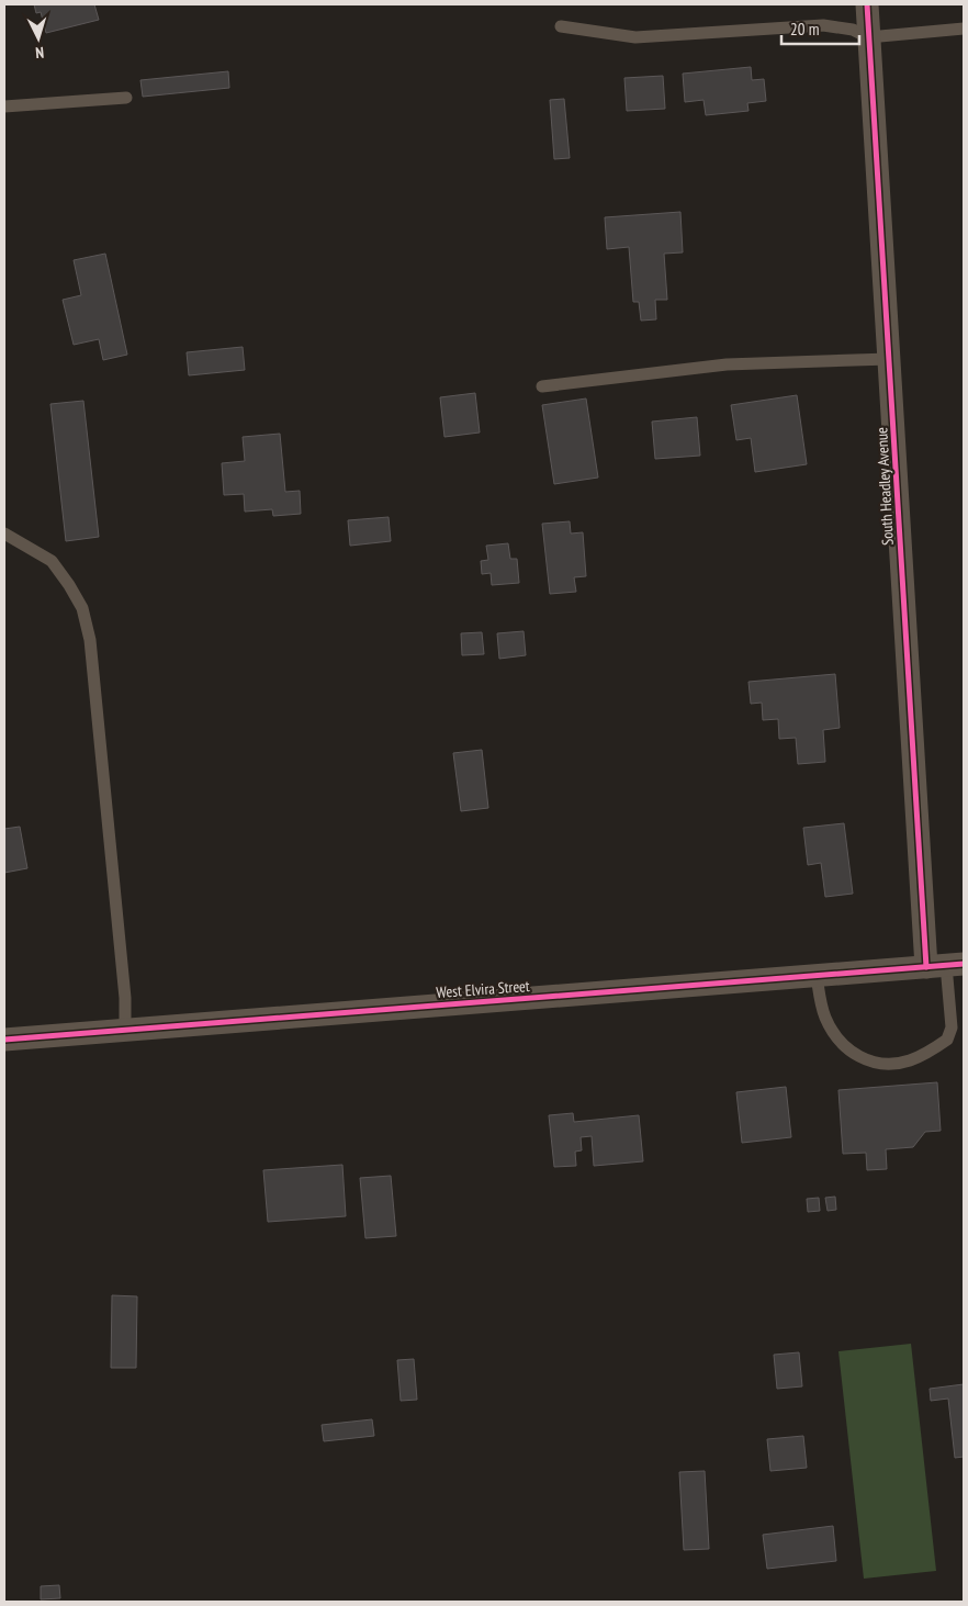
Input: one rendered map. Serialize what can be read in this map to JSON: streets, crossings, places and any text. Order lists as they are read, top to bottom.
{
  "streets": {
    "street": ["South Headley Avenue", "West Elvira Street"]
  },
  "crossings": [
    ["South Headley Avenue", "West Elvira Street"]
  ],
  "scale_bar": "20 m",
  "north": "bottom"
}
